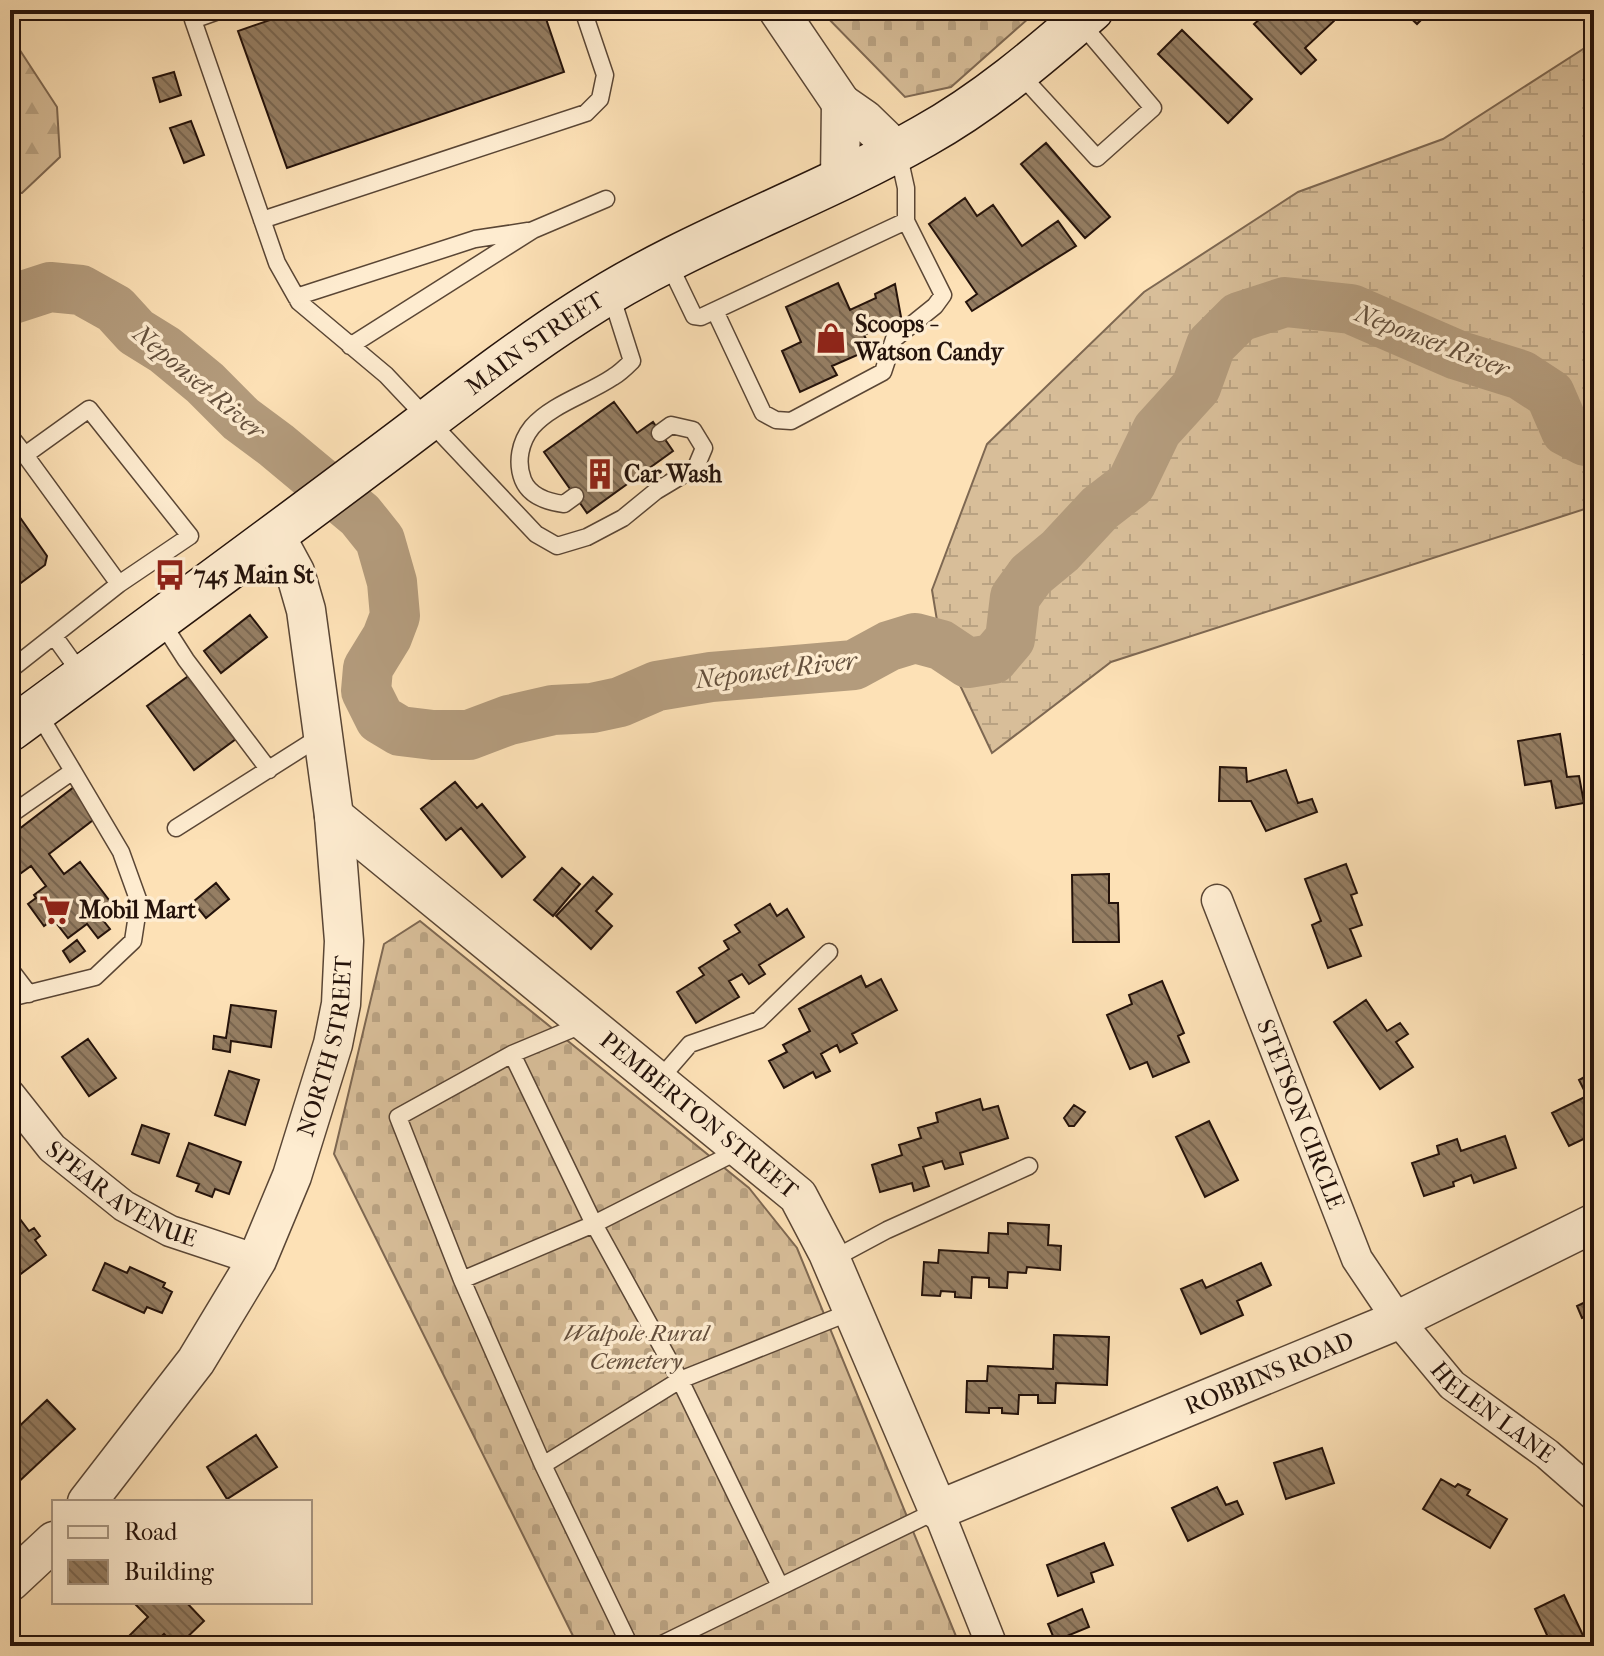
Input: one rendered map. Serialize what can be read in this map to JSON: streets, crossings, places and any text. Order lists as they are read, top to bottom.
{
  "streets": {
    "main road": ["MAIN STREET"],
    "street": [
      "NORTH STREET",
      "STETSON CIRCLE",
      "PEMBERTON STREET",
      "SPEAR AVENUE",
      "ROBBINS ROAD",
      "HELEN LANE"
    ]
  },
  "crossings": [
    ["MAIN STREET", "NORTH STREET"],
    ["NORTH STREET", "PEMBERTON STREET"],
    ["NORTH STREET", "SPEAR AVENUE"],
    ["STETSON CIRCLE", "ROBBINS ROAD"],
    ["STETSON CIRCLE", "HELEN LANE"],
    ["PEMBERTON STREET", "ROBBINS ROAD"],
    ["ROBBINS ROAD", "HELEN LANE"]
  ],
  "water": ["Neponset River"],
  "parks": ["Walpole Rural Cemetery"],
  "places": {
    "shop": ["Scoops - Watson Candy"],
    "building": ["Car Wash"],
    "bus stop": ["745 Main St"],
    "supermarket": ["Mobil Mart"]
  },
  "legend": ["Road", "Building"]
}
